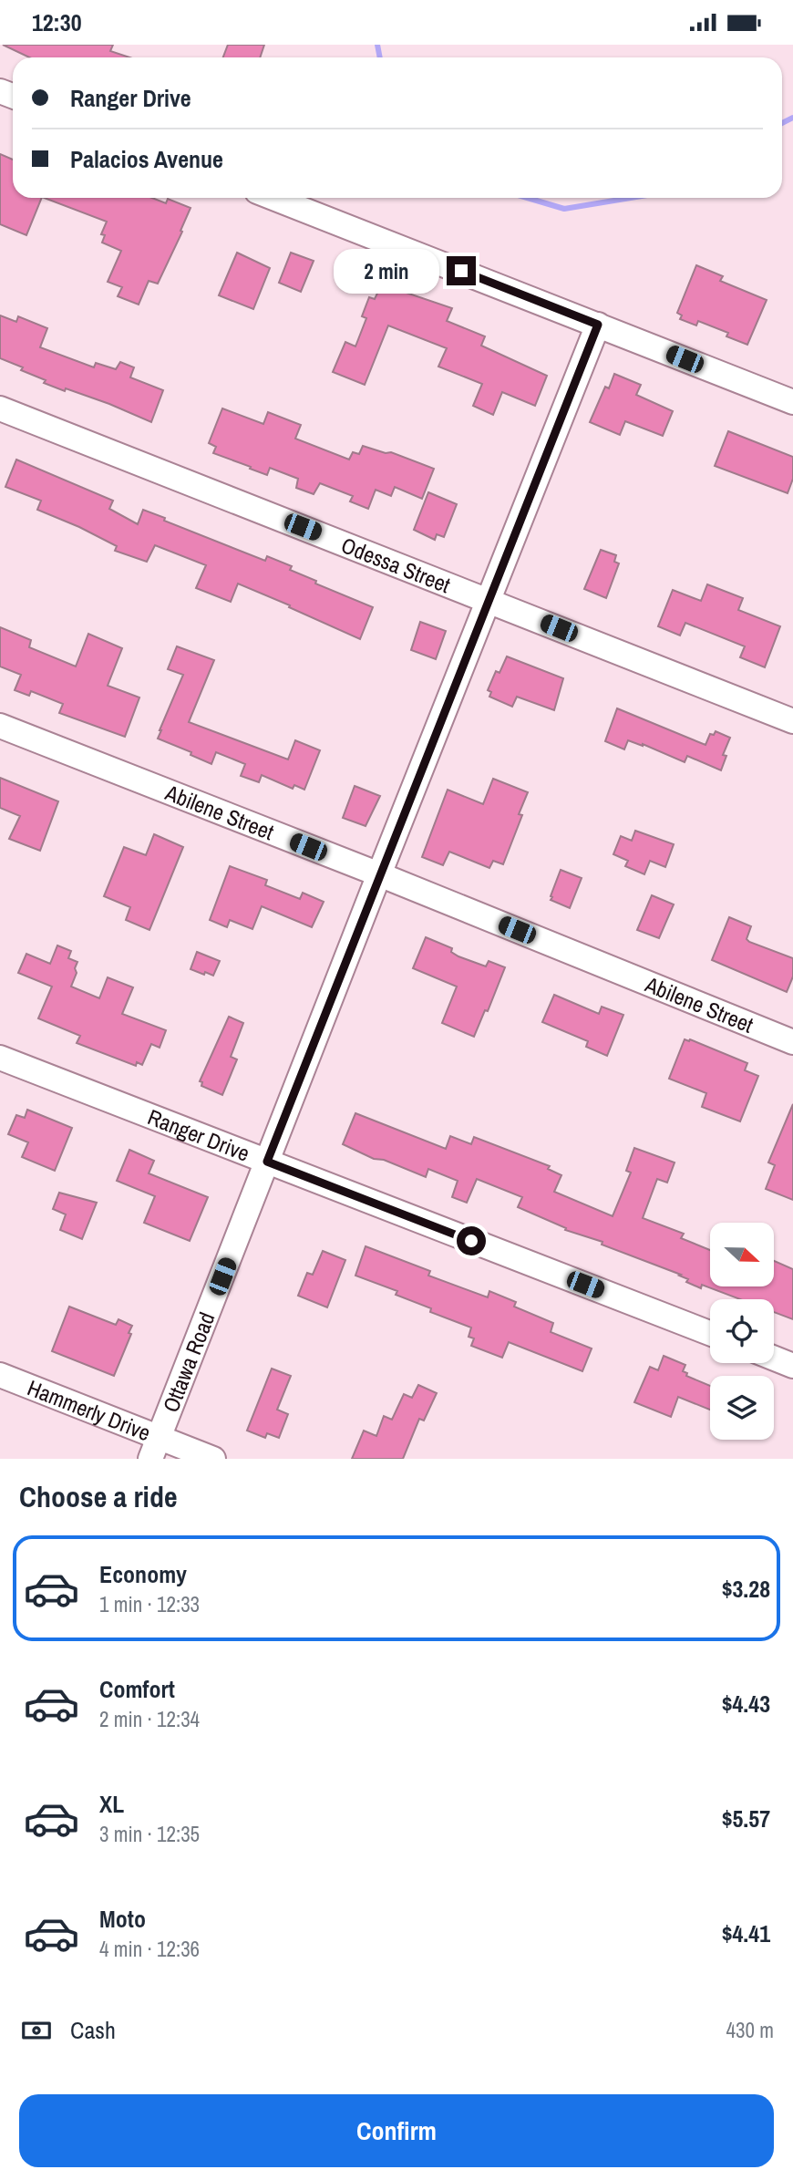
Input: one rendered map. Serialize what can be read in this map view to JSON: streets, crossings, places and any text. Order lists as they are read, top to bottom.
{
  "streets": {
    "street": [
      "Odessa Street",
      "Abilene Street",
      "Ranger Drive",
      "Ottawa Road",
      "Hammerly Drive"
    ]
  },
  "crossings": [
    ["Odessa Street", "Ottawa Road"],
    ["Abilene Street", "Ottawa Road"],
    ["Ranger Drive", "Ottawa Road"],
    ["Ottawa Road", "Hammerly Drive"]
  ],
  "north": "right",
  "page": {
    "status": "12:30",
    "banner": ["Ranger Drive", "Palacios Avenue"],
    "bubble": "2 min",
    "heading": "Choose a ride",
    "list": [
      {
        "name": "Economy",
        "note": "1 min · 12:33",
        "value": "$3.28"
      },
      {
        "name": "Comfort",
        "note": "2 min · 12:34",
        "value": "$4.43"
      },
      {
        "name": "XL",
        "note": "3 min · 12:35",
        "value": "$5.57"
      },
      {
        "name": "Moto",
        "note": "4 min · 12:36",
        "value": "$4.41"
      }
    ],
    "pay": ["Cash", "430 m"],
    "buttons": "Confirm"
  }
}
